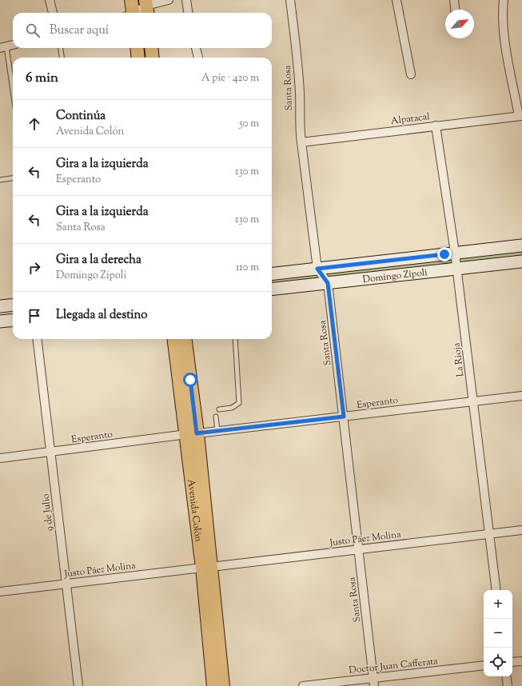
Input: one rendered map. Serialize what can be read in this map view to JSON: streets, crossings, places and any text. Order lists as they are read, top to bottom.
{
  "streets": {
    "main road": ["Domingo Zípoli", "Avenida Colón"],
    "street": [
      "Santa Rosa",
      "Alpatacal",
      "La Rioja",
      "Esperanto",
      "9 de Julio",
      "Justo Páez Molina",
      "Doctor Juan Cafferata"
    ]
  },
  "crossings": [
    ["Santa Rosa", "Alpatacal"],
    ["Santa Rosa", "Domingo Zípoli"],
    ["Santa Rosa", "Esperanto"],
    ["Santa Rosa", "Justo Páez Molina"],
    ["Santa Rosa", "Doctor Juan Cafferata"],
    ["Alpatacal", "La Rioja"],
    ["Domingo Zípoli", "La Rioja"],
    ["La Rioja", "Esperanto"],
    ["La Rioja", "Justo Páez Molina"],
    ["Esperanto", "Avenida Colón"],
    ["Esperanto", "9 de Julio"],
    ["Avenida Colón", "Justo Páez Molina"],
    ["9 de Julio", "Justo Páez Molina"]
  ],
  "north": "top right",
  "page": {
    "search": "Buscar aquí",
    "heading": ["6 min", "A pie · 420 m"],
    "list": [
      ["Continúa", "Avenida Colón", "50 m"],
      ["Gira a la izquierda", "Esperanto", "130 m"],
      ["Gira a la izquierda", "Santa Rosa", "130 m"],
      ["Gira a la derecha", "Domingo Zípoli", "110 m"],
      "Llegada al destino"
    ],
    "map_buttons": ["+", "−"]
  }
}
